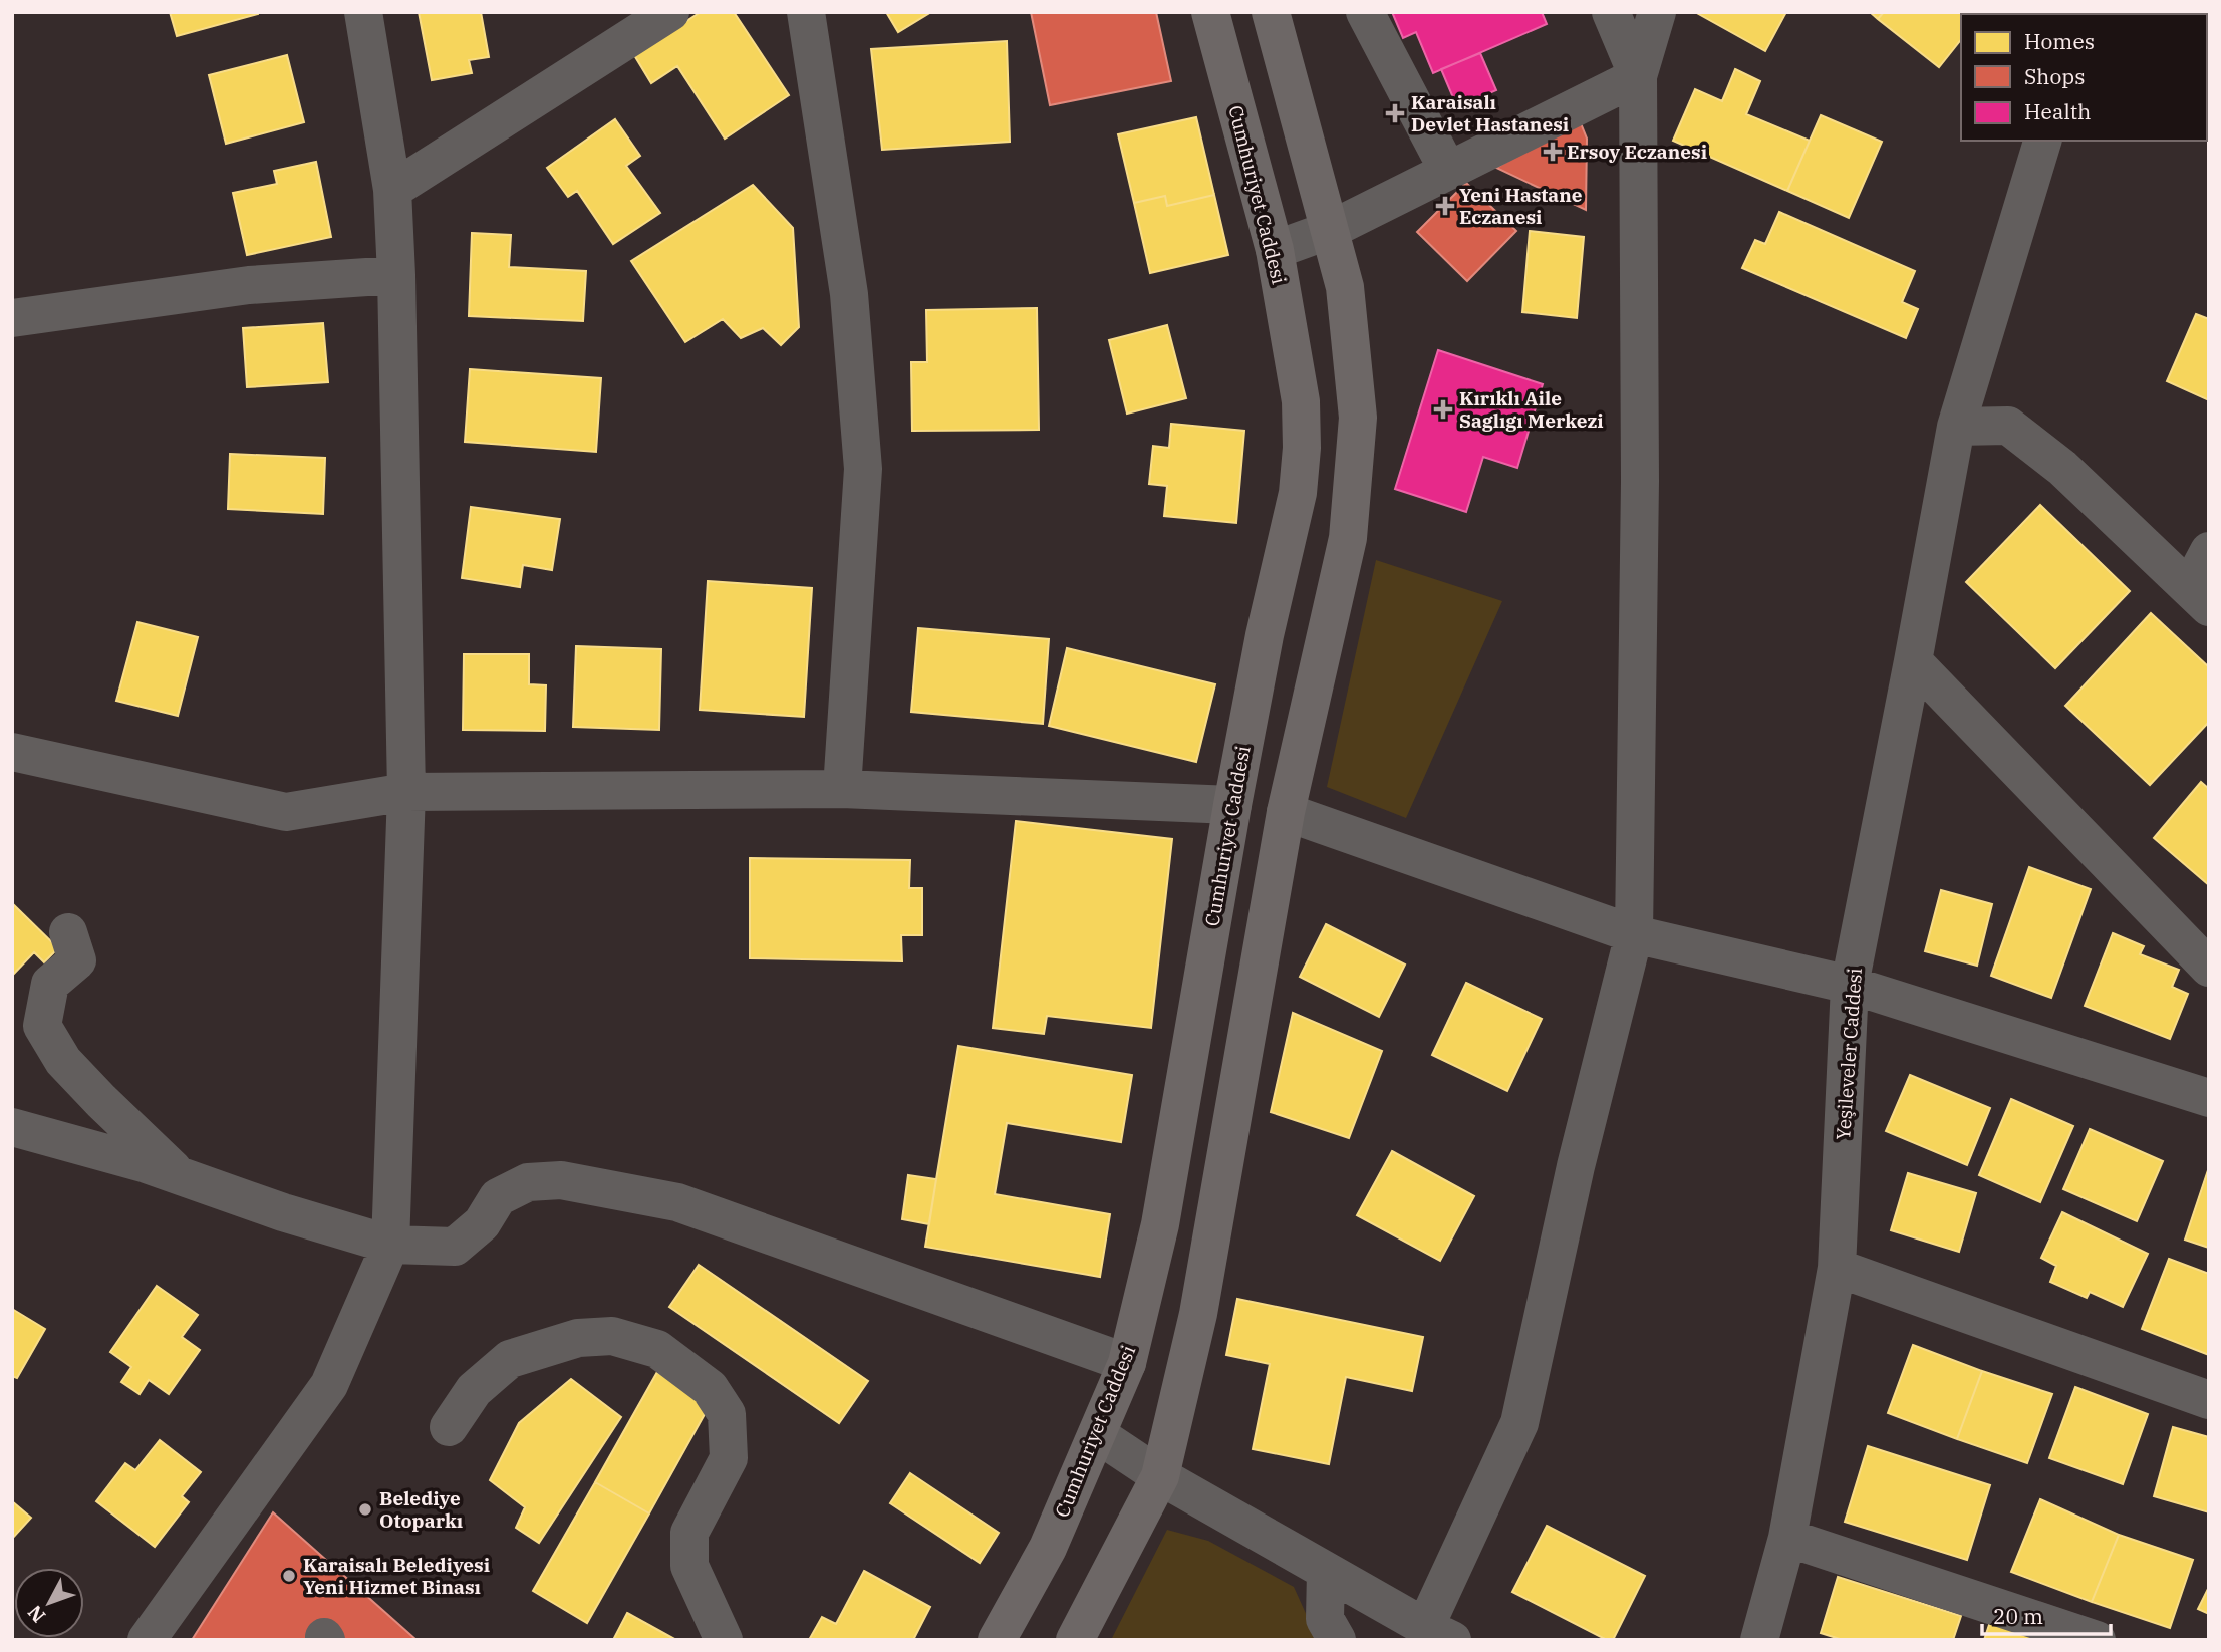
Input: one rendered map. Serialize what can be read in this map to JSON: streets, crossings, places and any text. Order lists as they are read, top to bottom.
{
  "streets": {
    "main road": ["Cumhuriyet Caddesi"],
    "street": ["Yeşileveler Caddesi"]
  },
  "places": {
    "health": [
      "Karaisalı Devlet Hastanesi",
      "Ersoy Eczanesi",
      "Yeni Hastane Eczanesi",
      "Kırıklı Aile Saglıgı Merkezi"
    ],
    "other": ["Belediye Otoparkı", "Karaisalı Belediyesi Yeni Hizmet Binası"]
  },
  "legend": ["Homes", "Shops", "Health"],
  "scale_bar": "20 m",
  "north": "bottom left"
}
